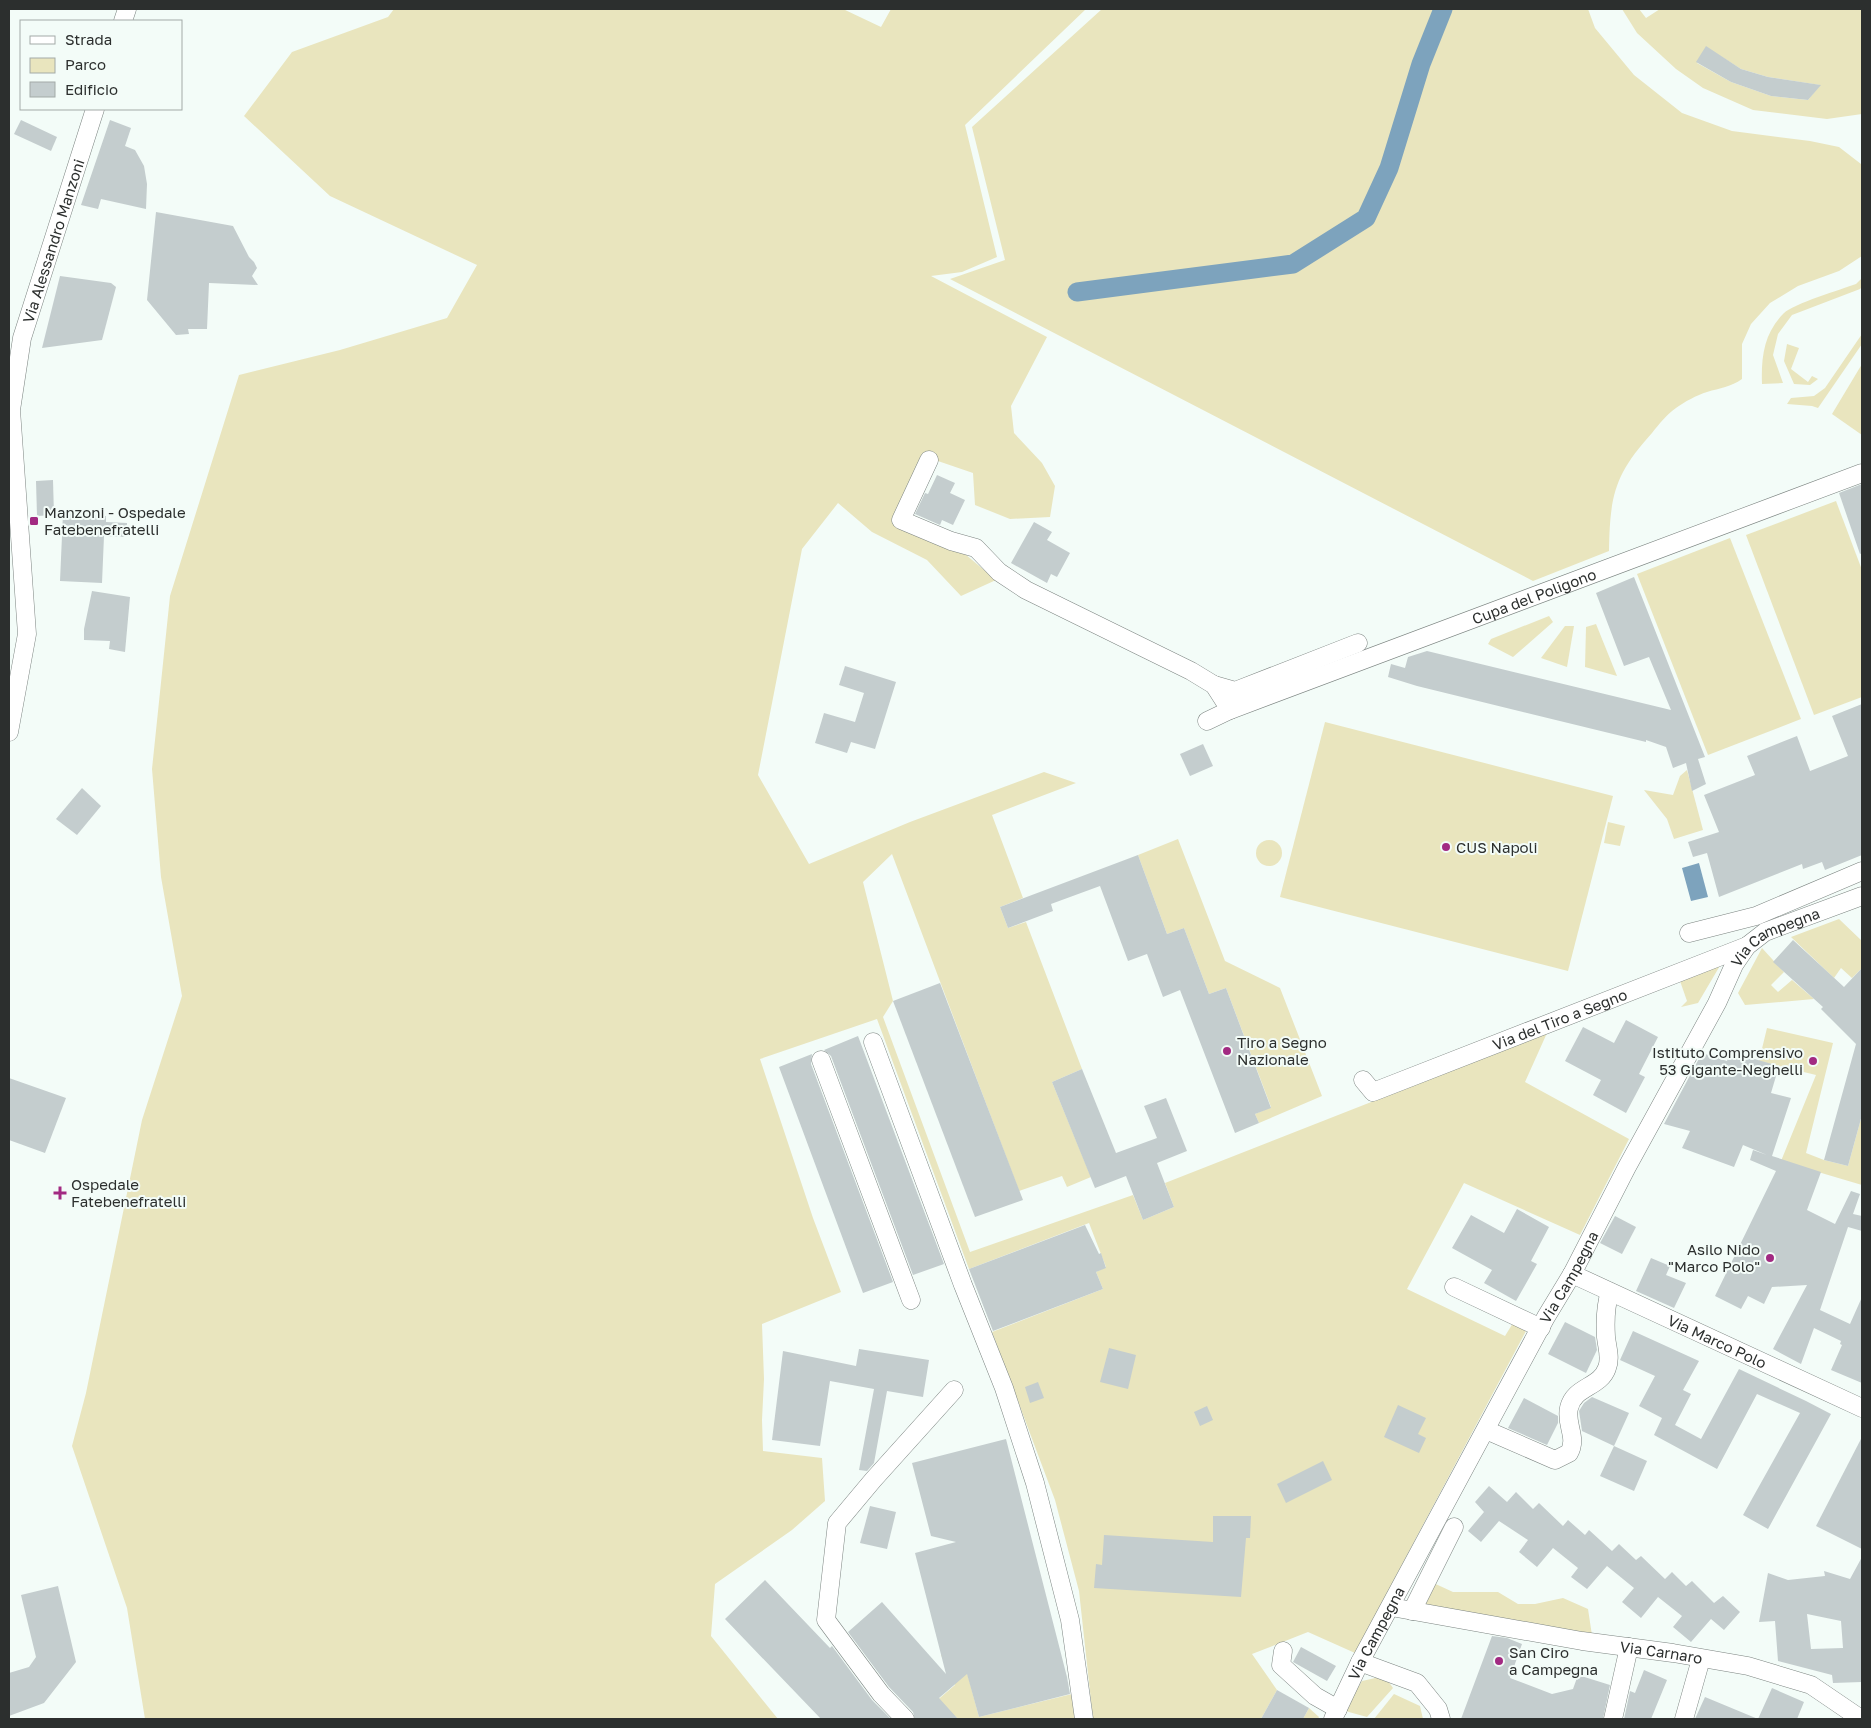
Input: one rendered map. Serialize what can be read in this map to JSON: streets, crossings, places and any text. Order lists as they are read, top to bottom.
{
  "streets": {
    "street": [
      "Via Alessandro Manzoni",
      "Cupa del Poligono",
      "Via Campegna",
      "Via del Tiro a Segno",
      "Via Marco Polo",
      "Via Carnaro"
    ]
  },
  "crossings": [
    ["Via Campegna", "Via del Tiro a Segno"],
    ["Via Campegna", "Via Marco Polo"],
    ["Via Campegna", "Via Carnaro"]
  ],
  "places": {
    "transit": ["Manzoni - Ospedale Fatebenefratelli"],
    "other": [
      "CUS Napoli",
      "Tiro a Segno Nazionale",
      "Istituto Comprensivo 53 Gigante-Neghelli",
      "Asilo Nido \"Marco Polo\"",
      "San Ciro a Campegna"
    ],
    "health": ["Ospedale Fatebenefratelli"]
  },
  "legend": ["Strada", "Parco", "Edificio"]
}
